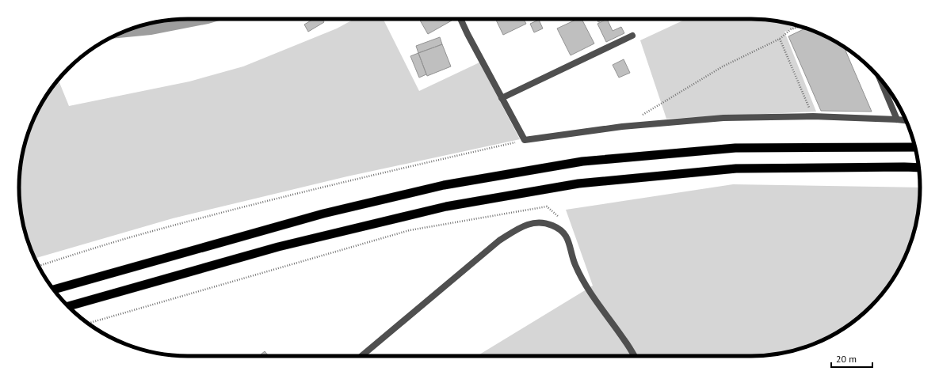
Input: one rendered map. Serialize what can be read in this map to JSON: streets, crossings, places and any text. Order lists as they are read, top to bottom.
{
  "scale_bar": "20 m"
}
